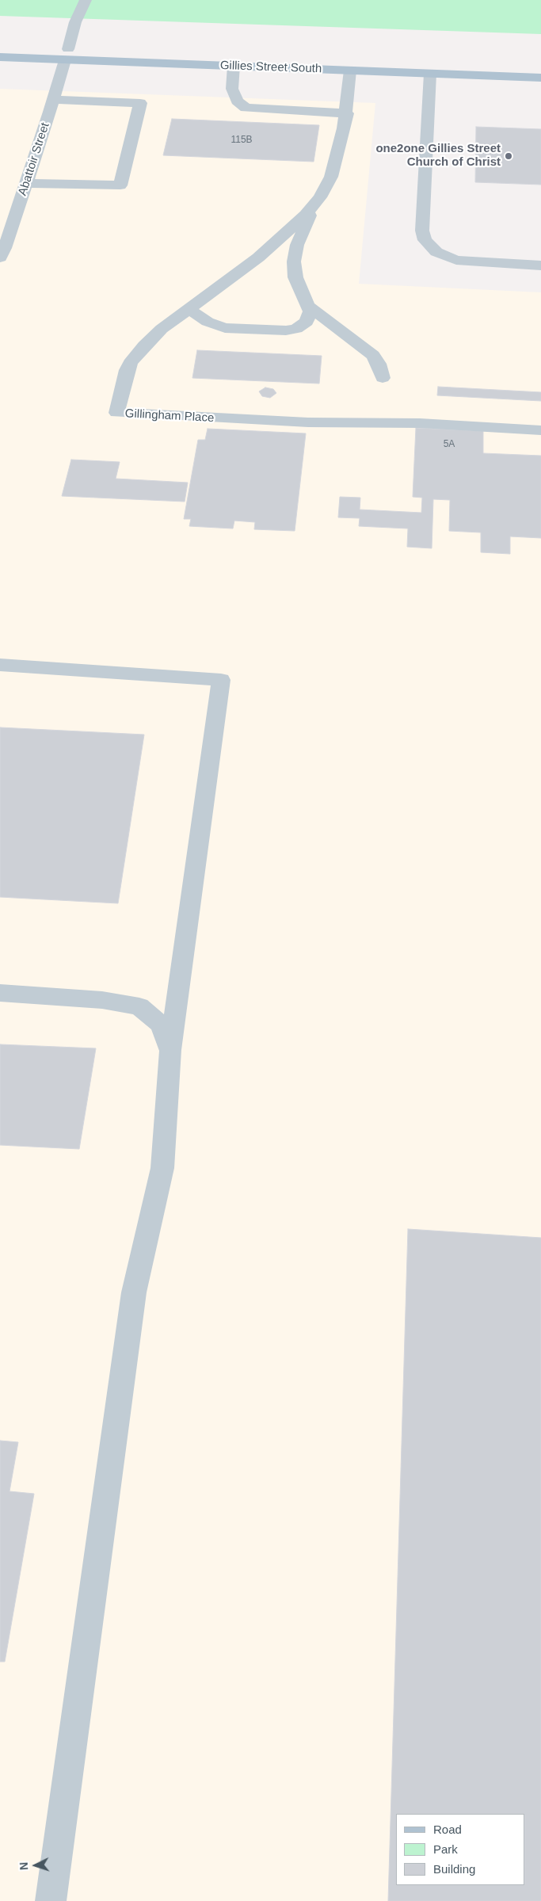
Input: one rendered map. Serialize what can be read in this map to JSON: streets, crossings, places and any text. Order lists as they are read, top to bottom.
{
  "streets": {
    "main road": ["Gillies Street South"],
    "street": ["Abattoir Street", "Gillingham Place"]
  },
  "crossings": [
    ["Gillies Street South", "Abattoir Street"],
    ["Gillies Street South", "Gillingham Place"]
  ],
  "places": ["one2one Gillies Street Church of Christ"],
  "house_numbers": ["115B", "5A"],
  "legend": ["Road", "Park", "Building"],
  "north": "left"
}
